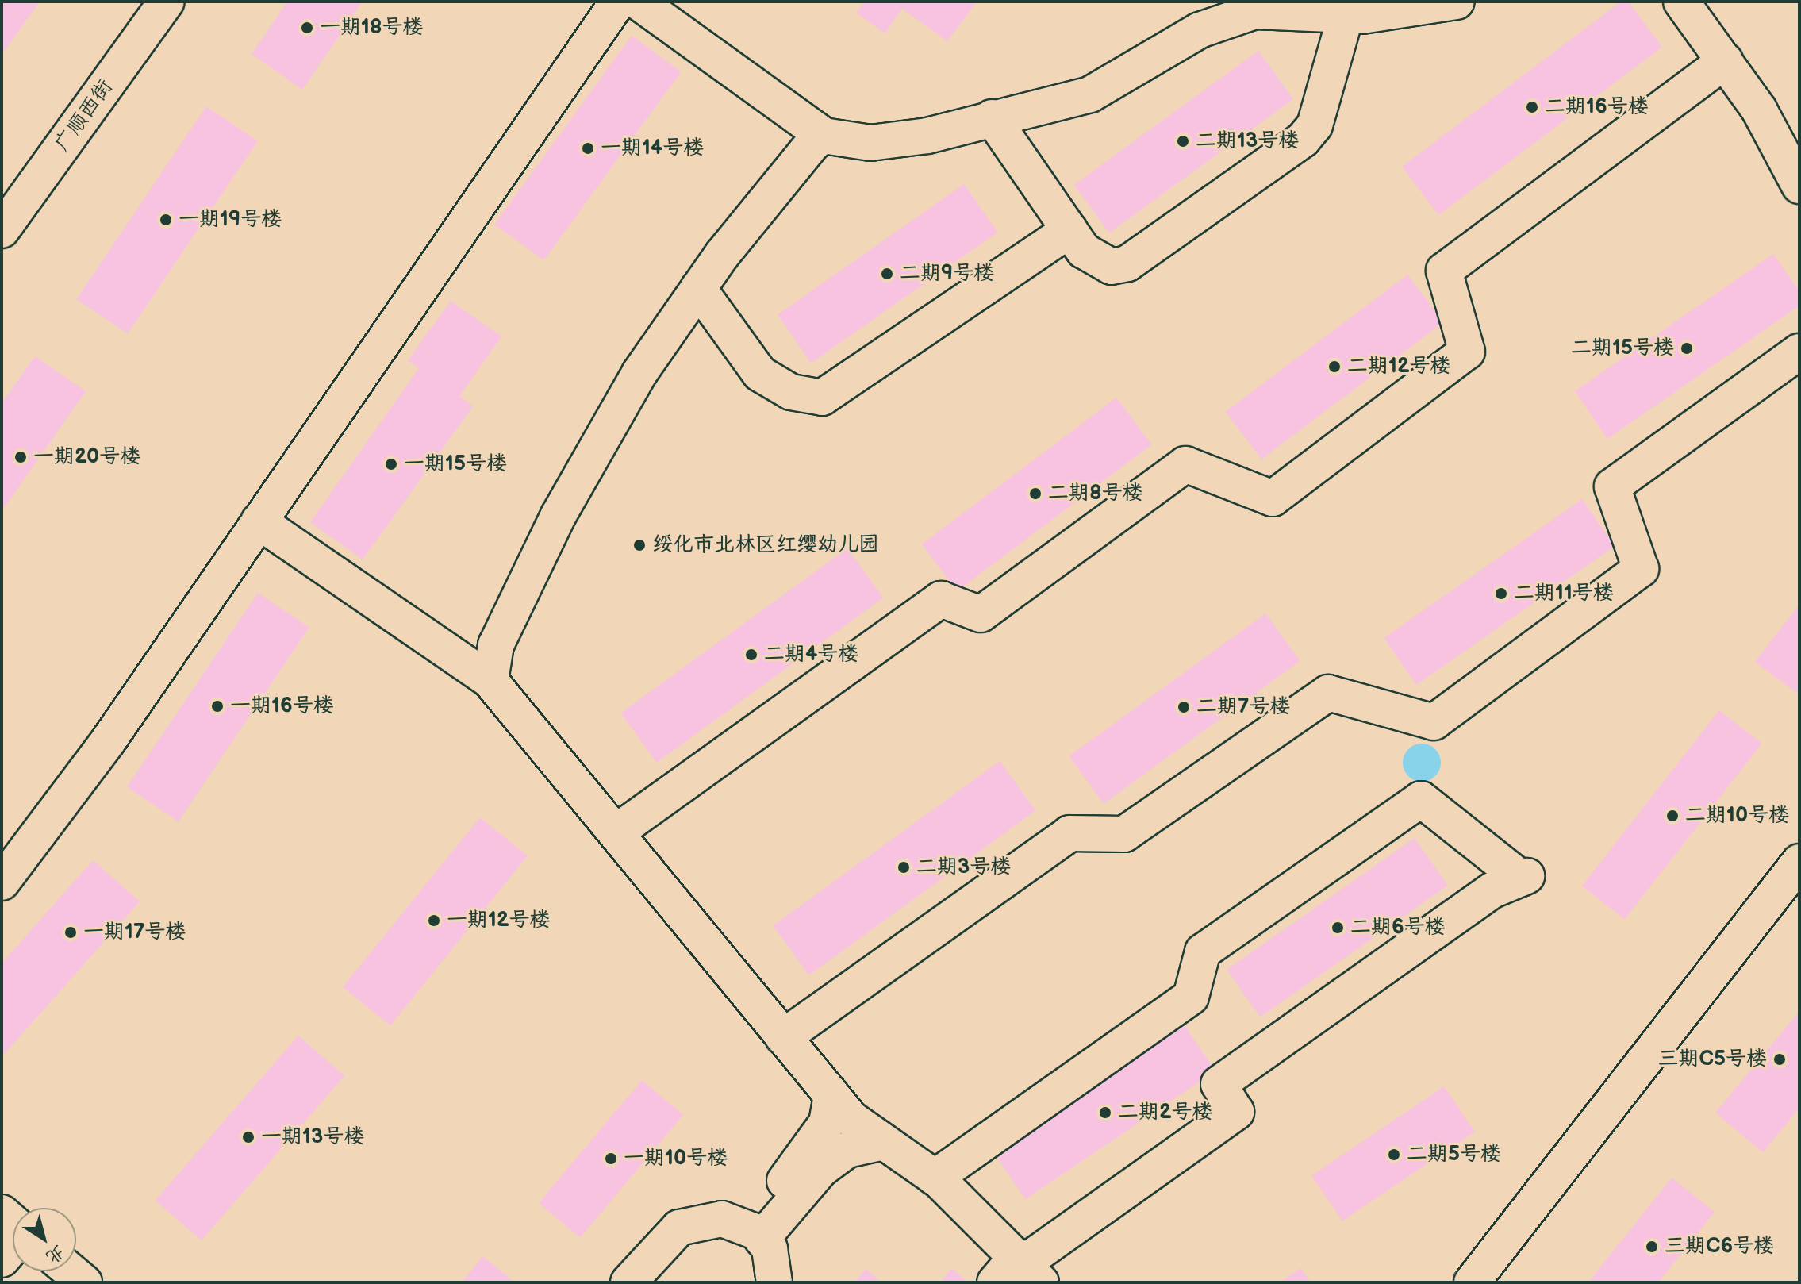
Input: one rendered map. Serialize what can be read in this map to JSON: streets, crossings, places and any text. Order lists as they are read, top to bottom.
{
  "streets": {
    "street": ["广顺西街"]
  },
  "places": [
    "一期18号楼",
    "二期16号楼",
    "二期13号楼",
    "一期14号楼",
    "一期19号楼",
    "二期9号楼",
    "二期15号楼",
    "二期12号楼",
    "一期20号楼",
    "一期15号楼",
    "二期8号楼",
    "绥化市北林区红缨幼儿园",
    "二期11号楼",
    "二期4号楼",
    "一期16号楼",
    "二期7号楼",
    "二期10号楼",
    "二期3号楼",
    "一期12号楼",
    "二期6号楼",
    "一期17号楼",
    "三期C5号楼",
    "二期2号楼",
    "一期13号楼",
    "二期5号楼",
    "一期10号楼",
    "三期C6号楼"
  ],
  "north": "bottom right"
}
